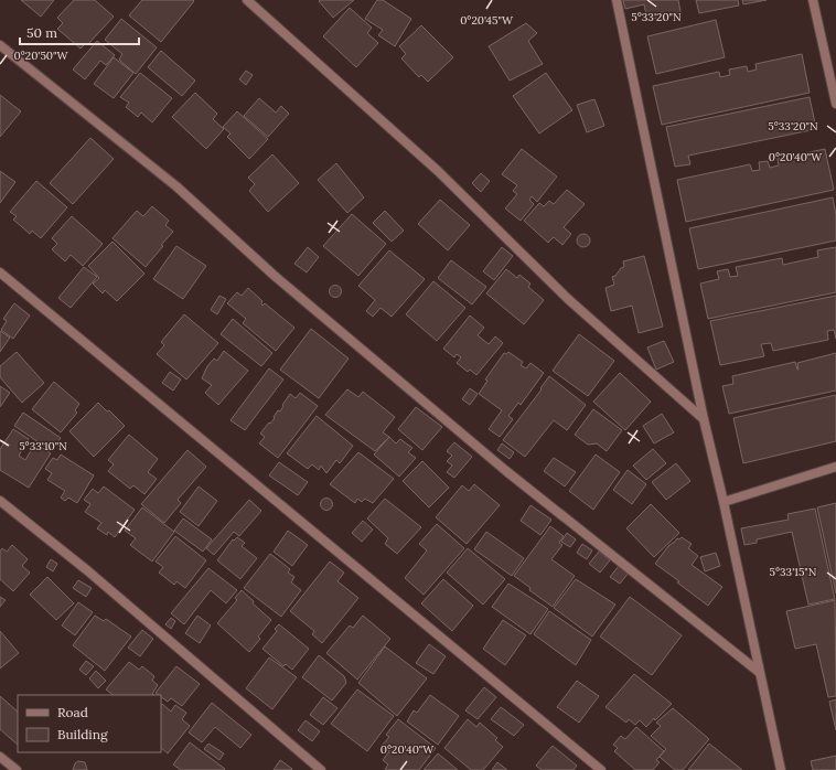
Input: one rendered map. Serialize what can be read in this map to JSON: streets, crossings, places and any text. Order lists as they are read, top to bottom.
{
  "legend": ["Road", "Building"],
  "scale_bar": "50 m",
  "coordinates": [
    "5°33'20\"N",
    "0°20'45\"W",
    "0°20'50\"W",
    "0°20'40\"W",
    "5°33'10\"N",
    "5°33'15\"N"
  ]
}
